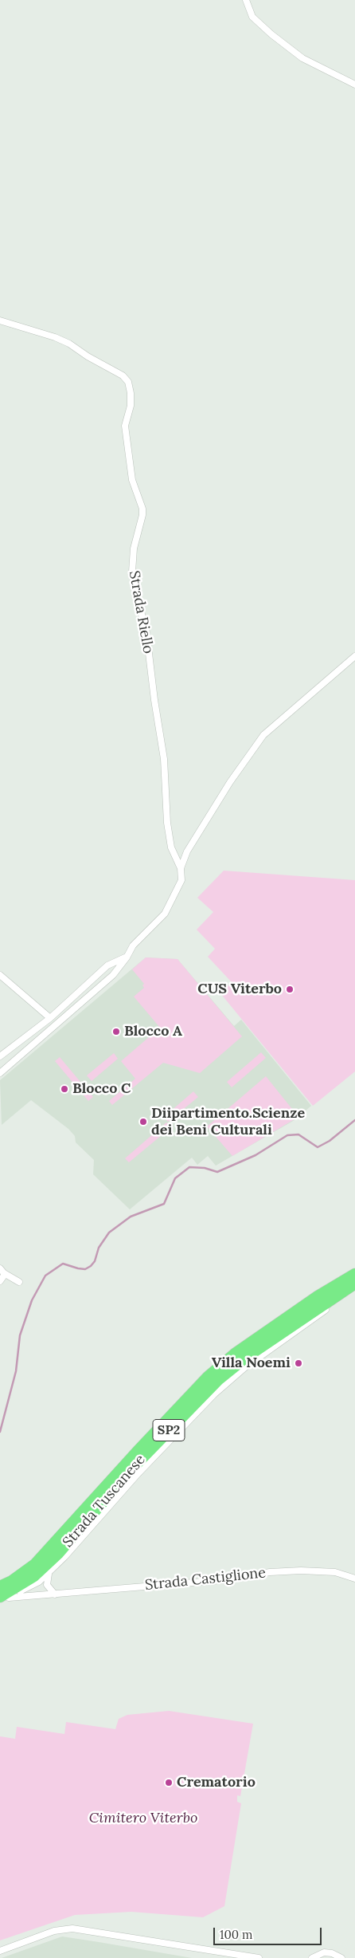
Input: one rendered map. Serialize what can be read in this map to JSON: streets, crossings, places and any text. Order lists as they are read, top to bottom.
{
  "streets": {
    "highway": ["SP2", "Strada Tuscanese"],
    "street": ["Strada Riello", "Strada Castiglione"]
  },
  "crossings": [
    ["Strada Tuscanese", "Strada Castiglione"]
  ],
  "parks": ["Cimitero Viterbo"],
  "places": [
    "CUS Viterbo",
    "Blocco A",
    "Blocco C",
    "Diipartimento.Scienze dei Beni Culturali",
    "Villa Noemi",
    "Crematorio"
  ],
  "scale_bar": "100 m"
}
